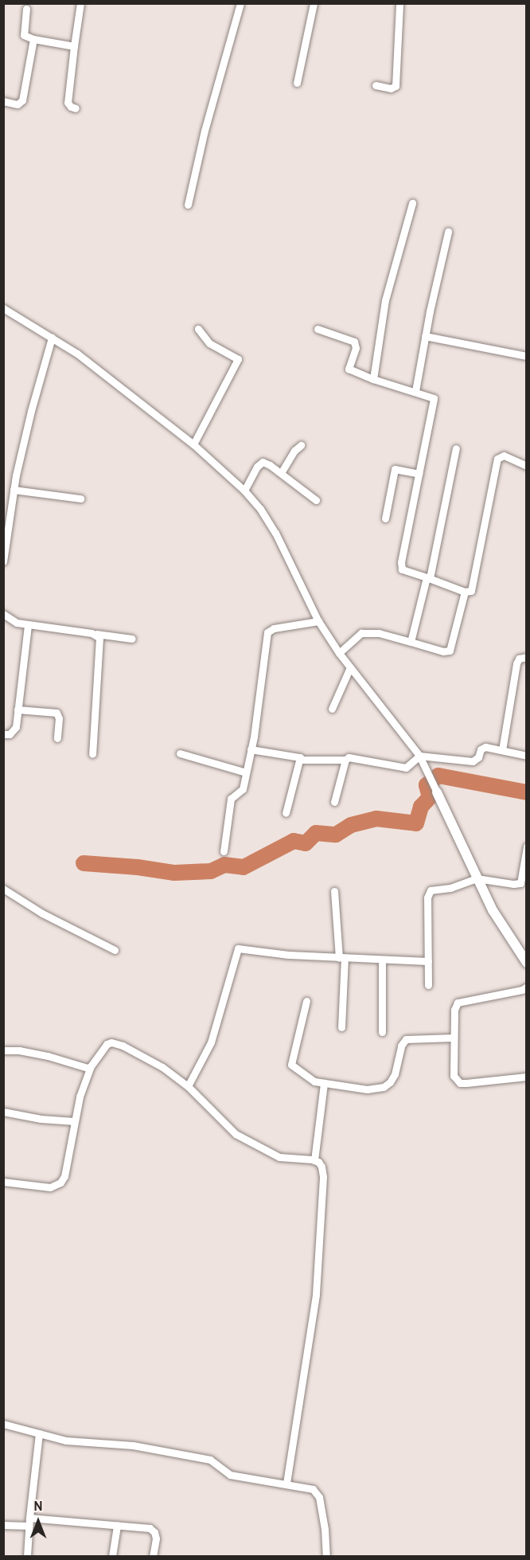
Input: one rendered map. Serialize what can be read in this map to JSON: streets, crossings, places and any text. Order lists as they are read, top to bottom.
{
  "north": "top"
}
